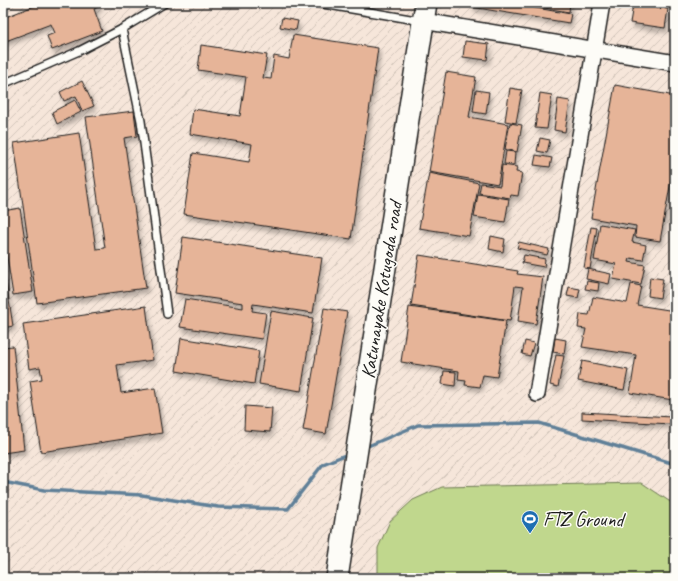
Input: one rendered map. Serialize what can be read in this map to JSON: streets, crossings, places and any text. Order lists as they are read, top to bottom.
{
  "streets": {
    "main road": ["Katunayake Kotugoda road"]
  },
  "places": {
    "sports": ["FTZ Ground"]
  }
}
